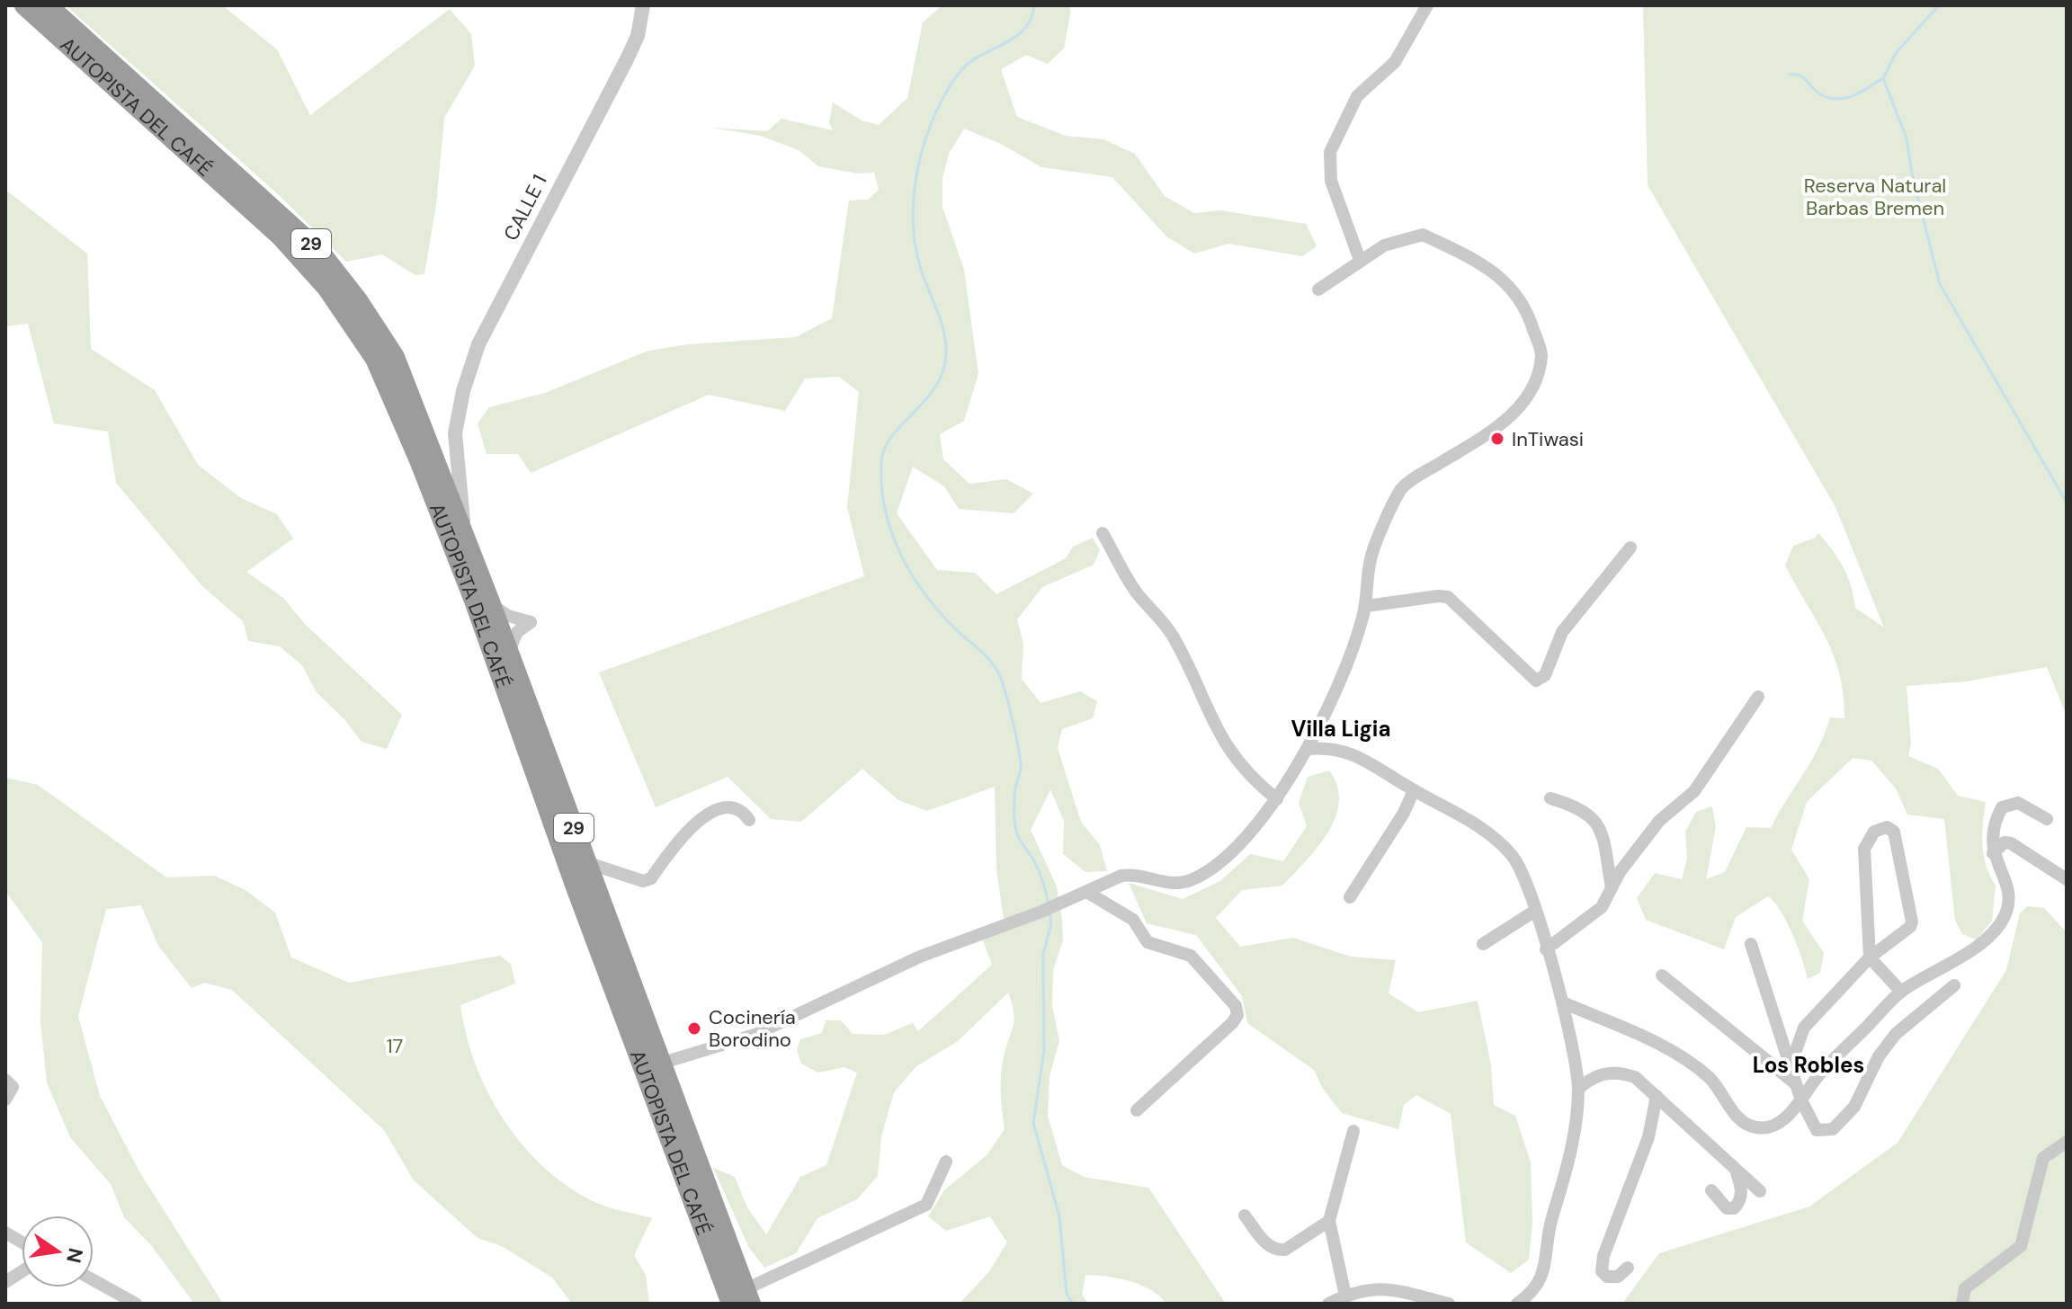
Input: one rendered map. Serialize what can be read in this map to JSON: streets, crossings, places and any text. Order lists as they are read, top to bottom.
{
  "streets": {
    "highway": ["AUTOPISTA DEL CAFÉ", "29"],
    "street": ["CALLE 1"]
  },
  "crossings": [
    ["AUTOPISTA DEL CAFÉ", "CALLE 1"]
  ],
  "districts": ["Villa Ligia", "Los Robles"],
  "parks": ["Reserva Natural Barbas Bremen", "17"],
  "places": ["InTiwasi", "Cocinería Borodino"],
  "north": "right"
}
